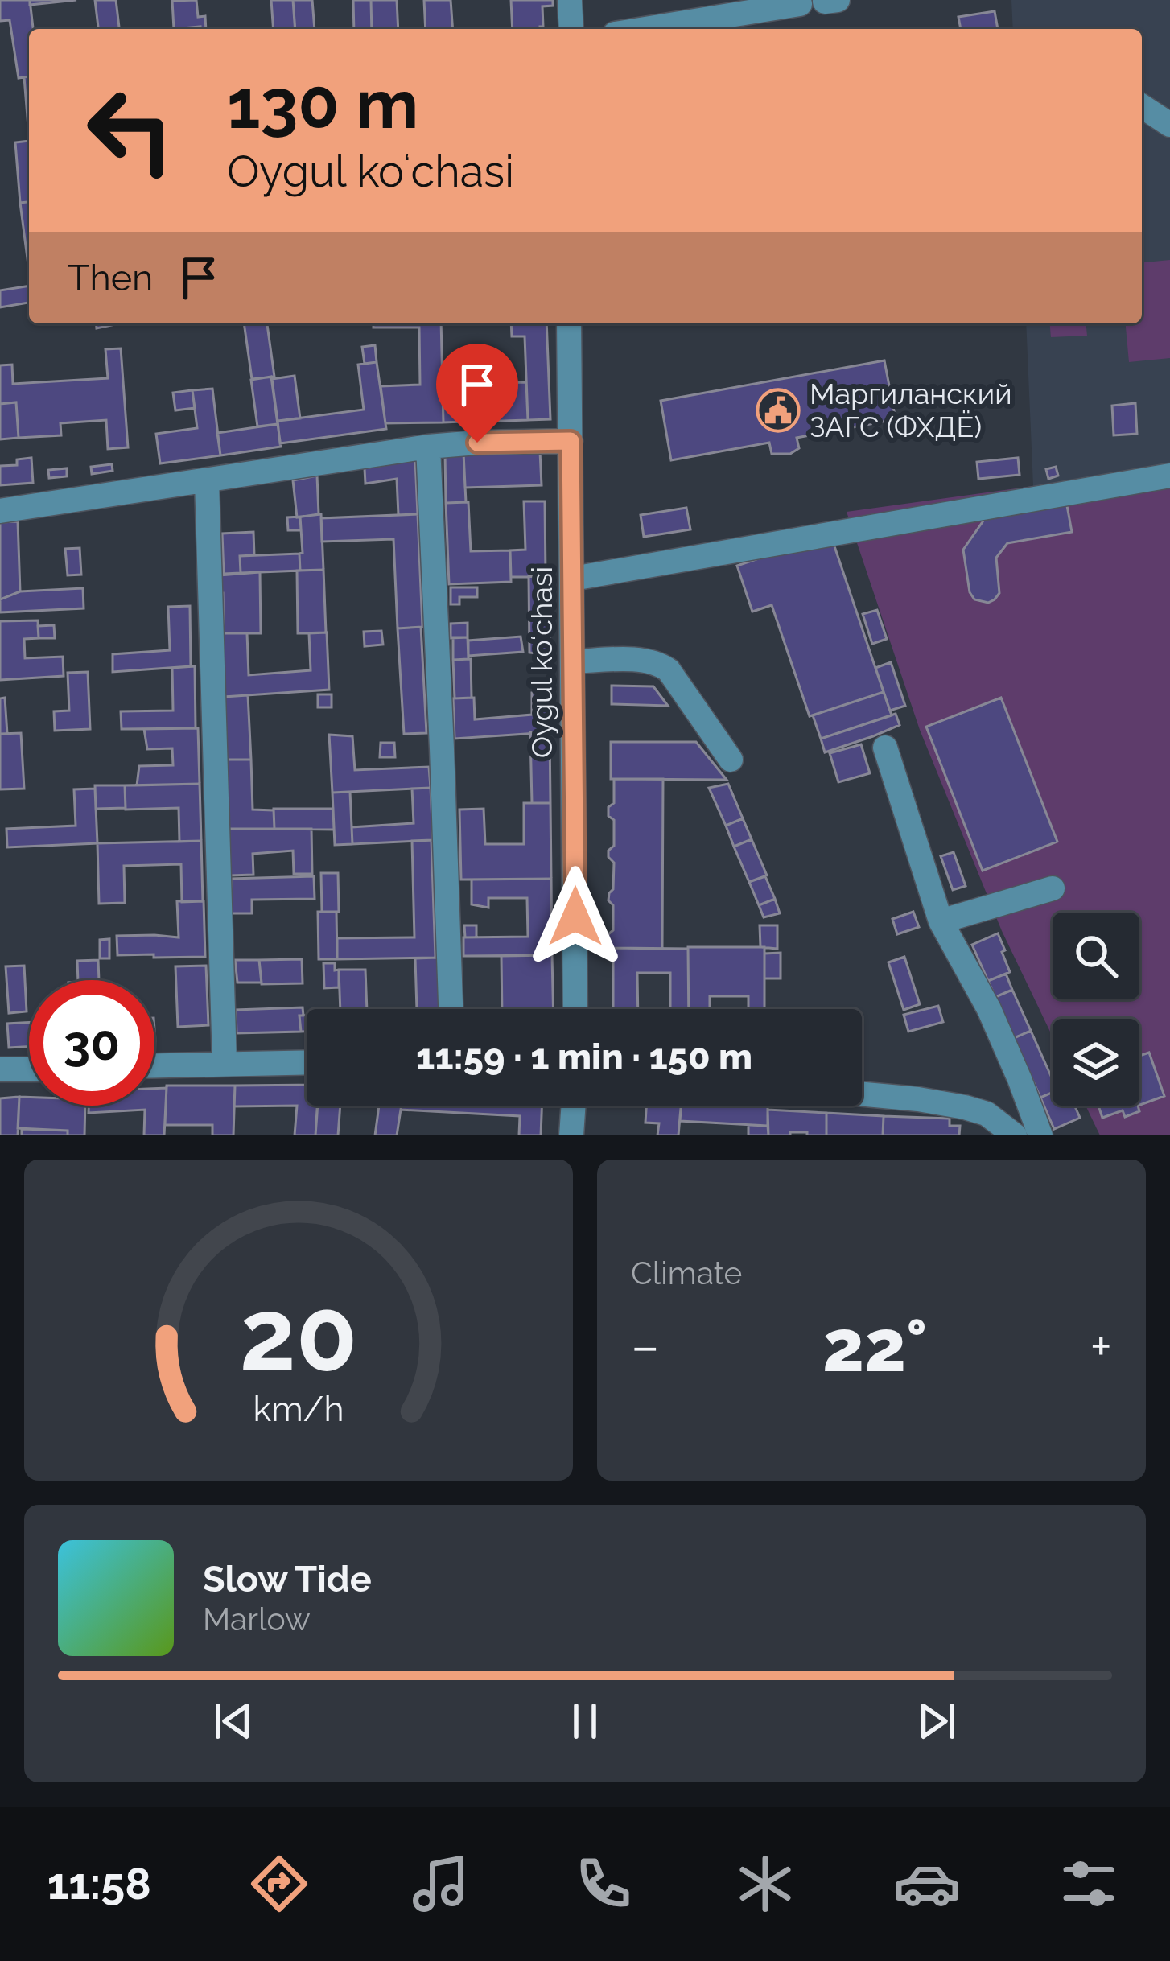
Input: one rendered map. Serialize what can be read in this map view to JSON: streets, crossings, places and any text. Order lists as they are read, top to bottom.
{
  "streets": {
    "street": ["Oygul koʻchasi"]
  },
  "places": {
    "public building": ["Маргиланский ЗАГС (ФХДЁ)"]
  },
  "page": {
    "turn": ["130 m", "Oygul koʻchasi"],
    "then": "Then",
    "limit": "30",
    "trip": "11:59 · 1 min · 150 m",
    "tile": "Climate",
    "heat": ["−", "22°", "+"],
    "song": ["Slow Tide", "Marlow"],
    "tabs": "11:58",
    "gauge": ["20", "km/h"]
  }
}
